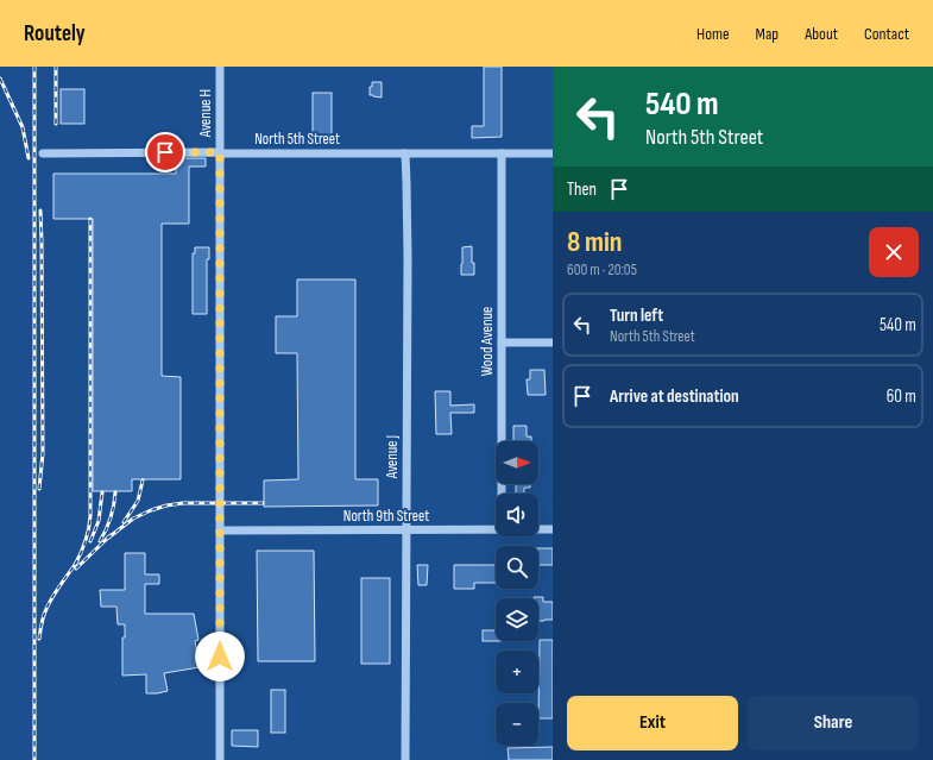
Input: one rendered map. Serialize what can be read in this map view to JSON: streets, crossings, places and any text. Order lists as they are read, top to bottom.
{
  "streets": {
    "street": [
      "Avenue H",
      "North 5th Street",
      "Wood Avenue",
      "Avenue J",
      "North 9th Street"
    ]
  },
  "crossings": [
    ["Avenue H", "North 5th Street"],
    ["Avenue H", "North 9th Street"],
    ["North 5th Street", "Wood Avenue"],
    ["North 5th Street", "Avenue J"],
    ["Avenue J", "North 9th Street"]
  ],
  "north": "right",
  "page": {
    "header": "Routely",
    "nav": [
      "Home",
      "Map",
      "About",
      "Contact"
    ],
    "turn": ["540 m", "North 5th Street"],
    "then": "Then",
    "heading": ["8 min", "600 m · 20:05"],
    "list": [
      {
        "name": "Turn left",
        "note": "North 5th Street",
        "value": "540 m"
      },
      {
        "name": "Arrive at destination",
        "value": "60 m"
      }
    ],
    "map_buttons": ["+", "−"],
    "buttons": ["Exit", "Share"]
  }
}
